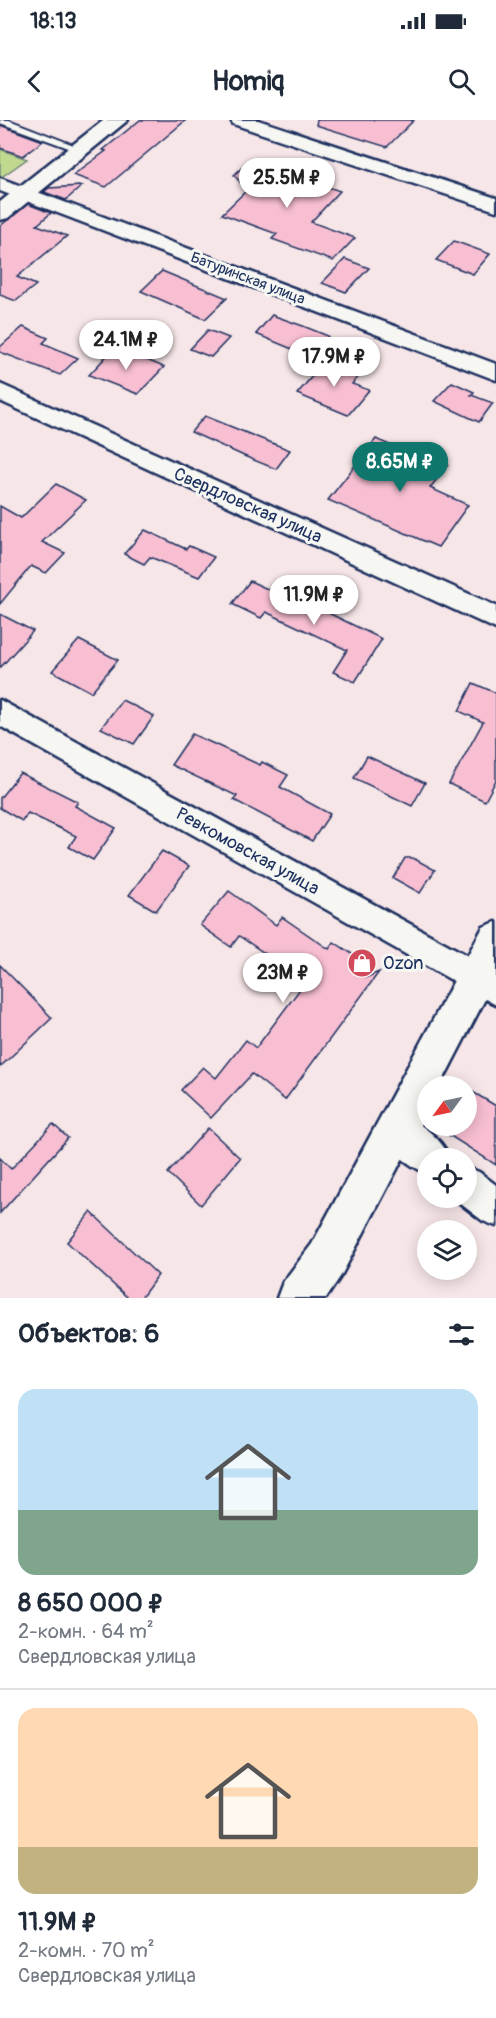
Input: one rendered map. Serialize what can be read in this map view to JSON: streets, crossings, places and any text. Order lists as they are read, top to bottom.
{
  "streets": {
    "street": ["Батуринская улица", "Свердловская улица", "Ревкомовская улица"]
  },
  "places": {
    "shop": ["Ozon"]
  },
  "north": "bottom left",
  "page": {
    "status": "18:13",
    "header": "Homiq",
    "price": [
      "25.5M ₽",
      "24.1M ₽",
      "17.9M ₽",
      "8.65M ₽",
      "11.9M ₽",
      "23M ₽"
    ],
    "heading": "Объектов: 6",
    "list": [
      {
        "name": "8 650 000 ₽",
        "note": "2-комн. · 64 m² · Свердловская улица"
      },
      {
        "name": "11.9M ₽",
        "note": "2-комн. · 70 m² · Свердловская улица"
      }
    ]
  }
}
